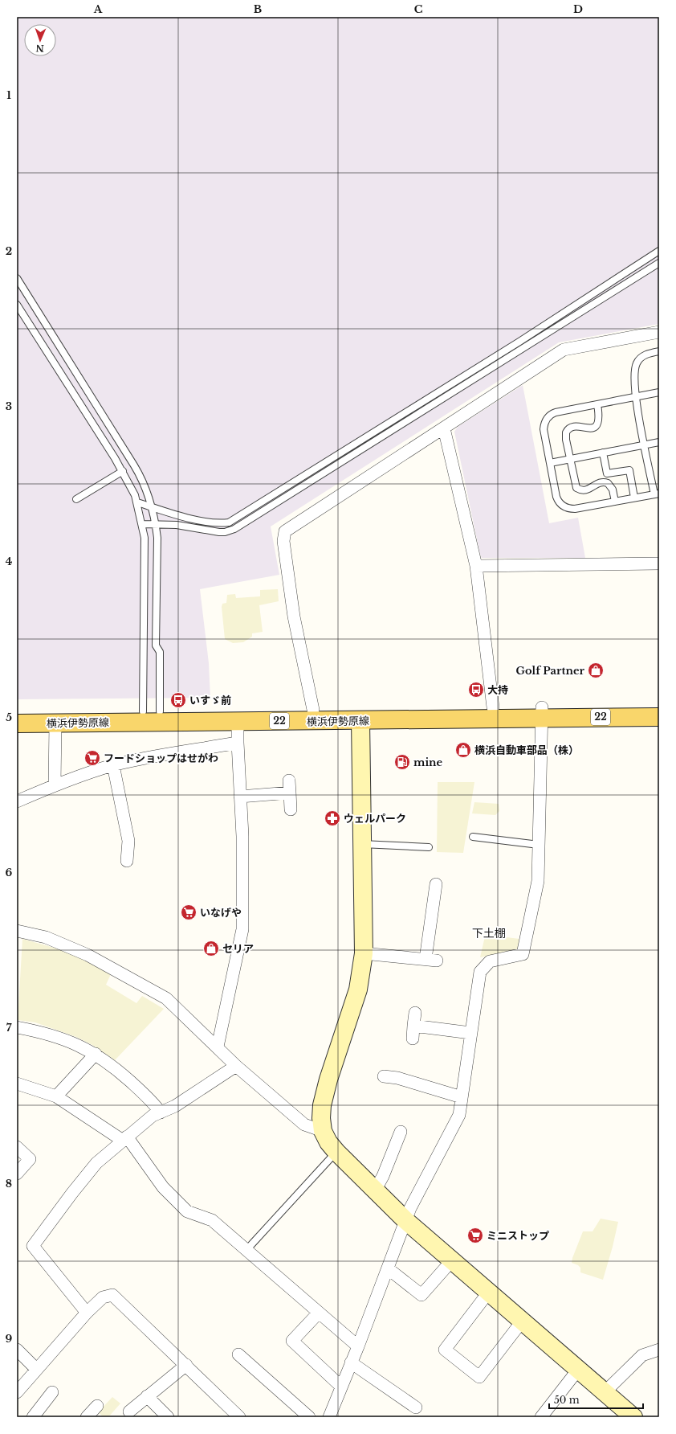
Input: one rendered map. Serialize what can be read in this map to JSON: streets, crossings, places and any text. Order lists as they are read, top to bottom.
{
  "streets": {
    "main road": ["22", "横浜伊勢原線"]
  },
  "districts": ["下土棚"],
  "places": {
    "shop": ["Golf Partner", "横浜自動車部品（株）", "セリア"],
    "bus stop": ["大持", "いすゞ前"],
    "supermarket": ["フードショップはせがわ", "いなげや", "ミニストップ"],
    "fuel station": ["mine"],
    "pharmacy": ["ウェルパーク"]
  },
  "scale_bar": "50 m",
  "north": "bottom",
  "grid": {
    "columns": [
      "A",
      "B",
      "C",
      "D"
    ],
    "rows": [
      "1",
      "2",
      "3",
      "4",
      "5",
      "6",
      "7",
      "8",
      "9"
    ]
  }
}
